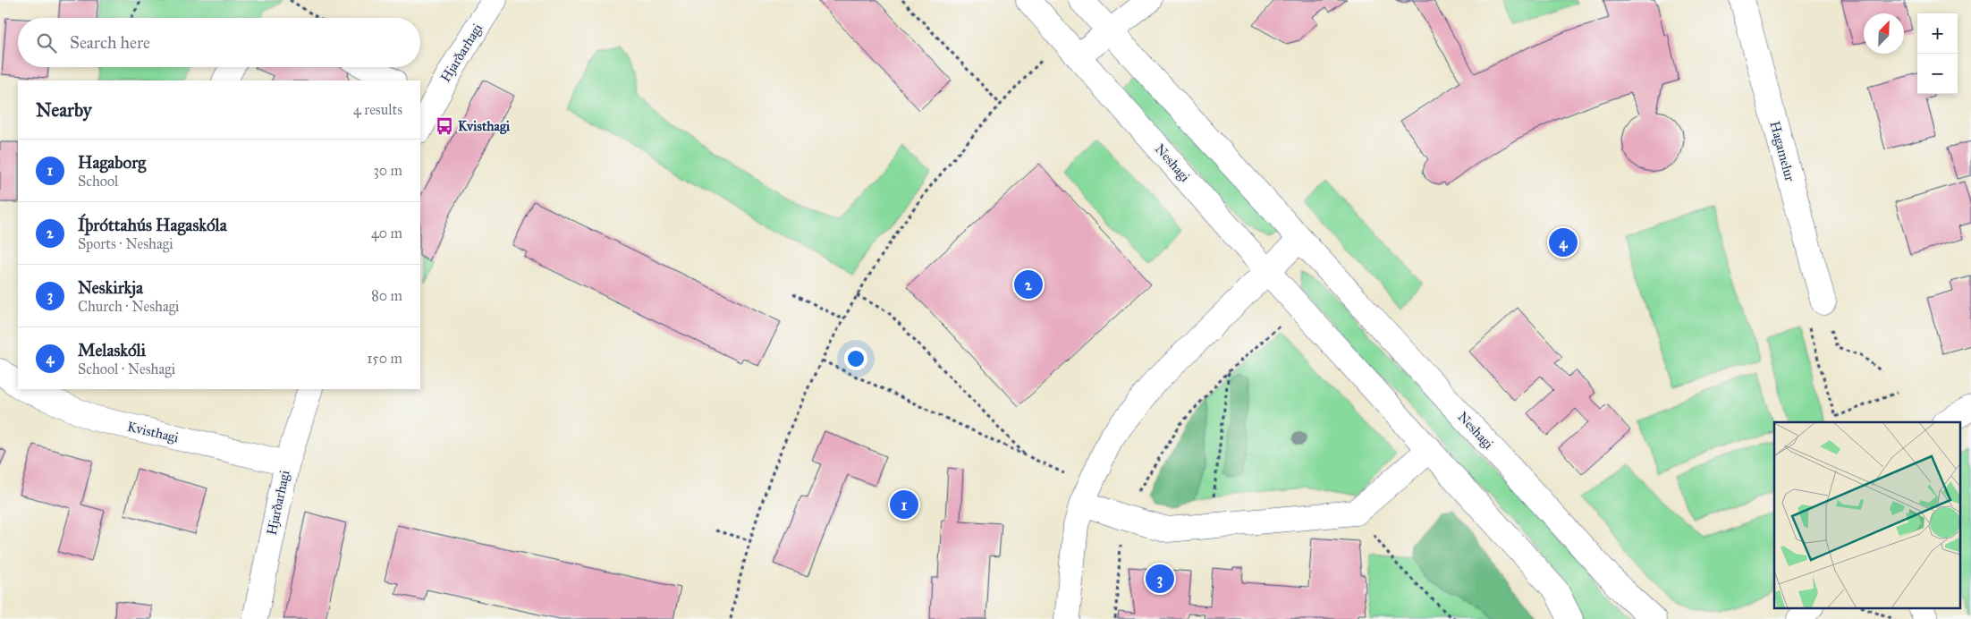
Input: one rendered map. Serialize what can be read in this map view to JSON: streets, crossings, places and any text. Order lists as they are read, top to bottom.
{
  "streets": {
    "street": [
      "Hjarðarhagi",
      "Hagamelur",
      "Neshagi",
      "Kvisthagi"
    ]
  },
  "crossings": [
    ["Hjarðarhagi", "Kvisthagi"]
  ],
  "places": {
    "bus stop": ["Kvisthagi"]
  },
  "north": "top right",
  "page": {
    "map_buttons": ["+", "−"],
    "search": "Search here",
    "heading": ["Nearby", "4 results"],
    "list": [
      {
        "mark": "1",
        "name": "Hagaborg",
        "note": "School",
        "value": "30 m"
      },
      {
        "mark": "2",
        "name": "Íþróttahús Hagaskóla",
        "note": "Sports · Neshagi",
        "value": "40 m"
      },
      {
        "mark": "3",
        "name": "Neskirkja",
        "note": "Church · Neshagi",
        "value": "80 m"
      },
      {
        "mark": "4",
        "name": "Melaskóli",
        "note": "School · Neshagi",
        "value": "150 m"
      }
    ],
    "pins": [
      "4",
      "2",
      "1",
      "3"
    ]
  }
}
